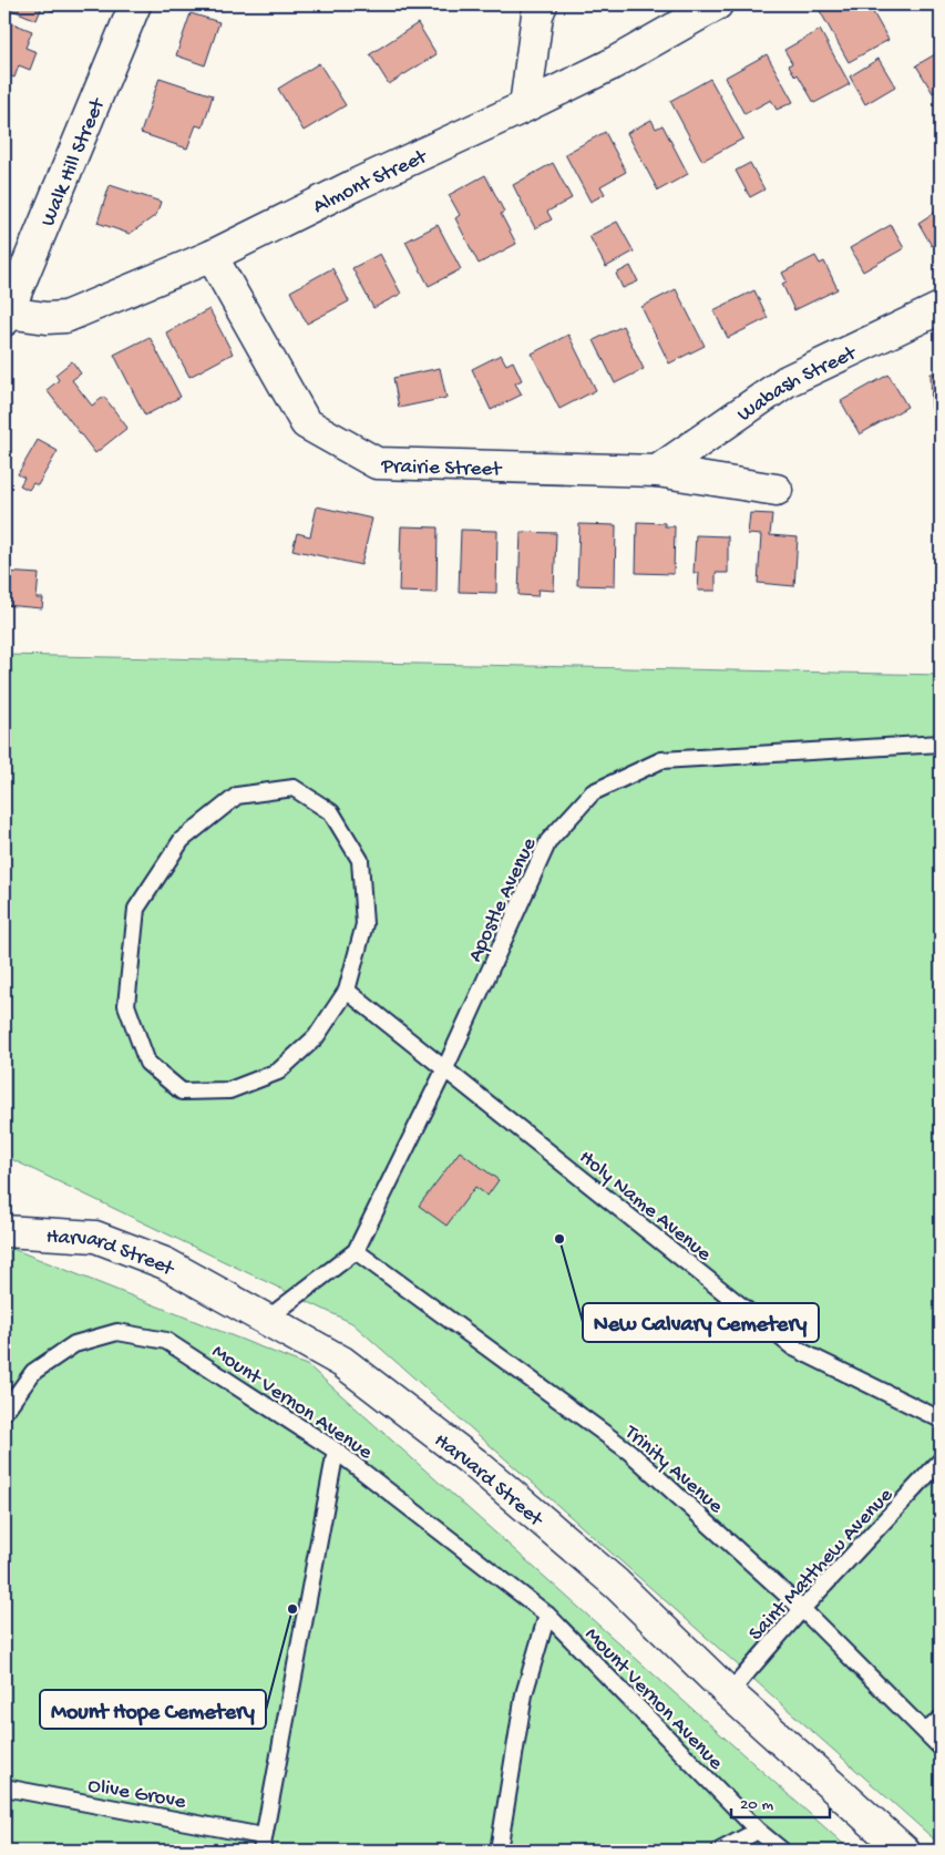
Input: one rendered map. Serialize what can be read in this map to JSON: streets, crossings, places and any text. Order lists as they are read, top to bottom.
{
  "streets": {
    "street": [
      "Walk Hill Street",
      "Almont Street",
      "Wabash Street",
      "Prairie Street",
      "Harvard Street"
    ],
    "lane": [
      "Apostle Avenue",
      "Holy Name Avenue",
      "Mount Vernon Avenue",
      "Trinity Avenue",
      "Saint Matthew Avenue",
      "Olive Grove"
    ]
  },
  "crossings": [
    ["Walk Hill Street", "Almont Street"],
    ["Almont Street", "Prairie Street"],
    ["Wabash Street", "Prairie Street"],
    ["Apostle Avenue", "Holy Name Avenue"],
    ["Apostle Avenue", "Harvard Street"],
    ["Apostle Avenue", "Trinity Avenue"],
    ["Harvard Street", "Saint Matthew Avenue"],
    ["Trinity Avenue", "Saint Matthew Avenue"]
  ],
  "places": ["New Calvary Cemetery", "Mount Hope Cemetery"],
  "scale_bar": "20 m"
}
